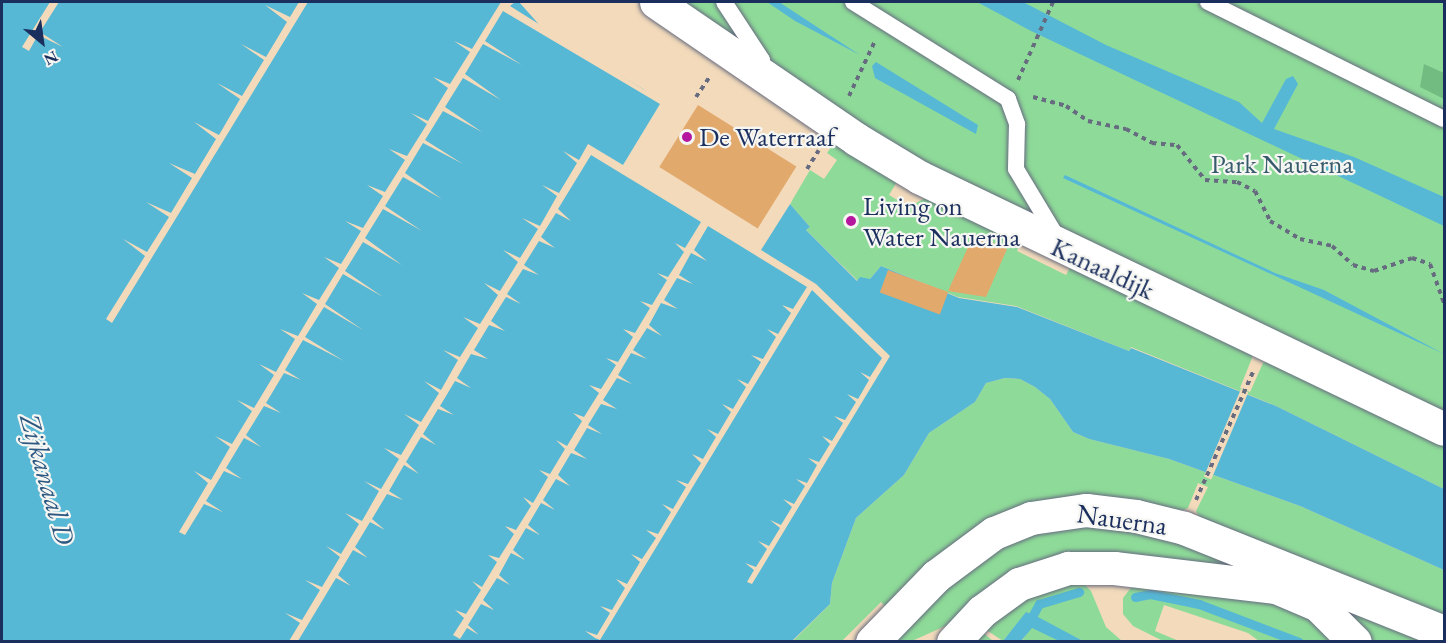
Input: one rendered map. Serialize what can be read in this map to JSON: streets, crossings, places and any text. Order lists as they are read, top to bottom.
{
  "streets": {
    "street": ["Kanaaldijk", "Nauerna"]
  },
  "water": ["Zijkanaal D"],
  "parks": ["Park Nauerna"],
  "places": ["De Waterraaf", "Living on Water Nauerna"],
  "north": "bottom right"
}
